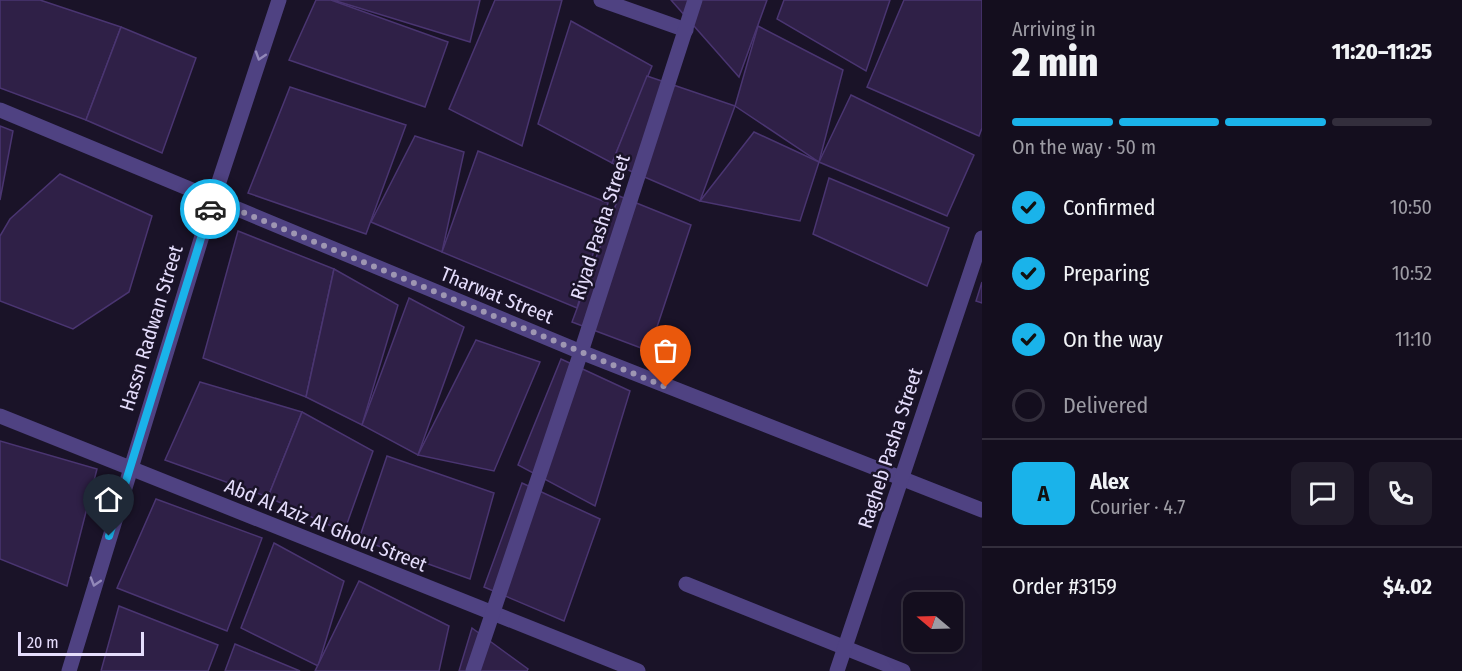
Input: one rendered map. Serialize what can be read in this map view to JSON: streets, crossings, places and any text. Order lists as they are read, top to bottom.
{
  "streets": {
    "street": [
      "Riyad Pasha Street",
      "Tharwat Street",
      "Hassn Radwan Street",
      "Ragheb Pasha Street",
      "Abd Al Aziz Al Ghoul Street"
    ]
  },
  "crossings": [
    ["Riyad Pasha Street", "Tharwat Street"],
    ["Riyad Pasha Street", "Abd Al Aziz Al Ghoul Street"],
    ["Tharwat Street", "Hassn Radwan Street"],
    ["Tharwat Street", "Ragheb Pasha Street"],
    ["Hassn Radwan Street", "Abd Al Aziz Al Ghoul Street"]
  ],
  "one_way": ["Hassn Radwan Street"],
  "scale_bar": "20 m",
  "north": "left",
  "page": {
    "heading": ["2 min", "Arriving in", "11:20–11:25"],
    "panel": [
      "Alex",
      "Courier · 4.7",
      "Order #3159",
      "$4.02"
    ],
    "bar": "On the way · 50 m",
    "list": [
      ["Confirmed", "10:50"],
      ["Preparing", "10:52"],
      ["On the way", "11:10"],
      "Delivered"
    ],
    "round": "A",
    "scale": "20 m"
  }
}
